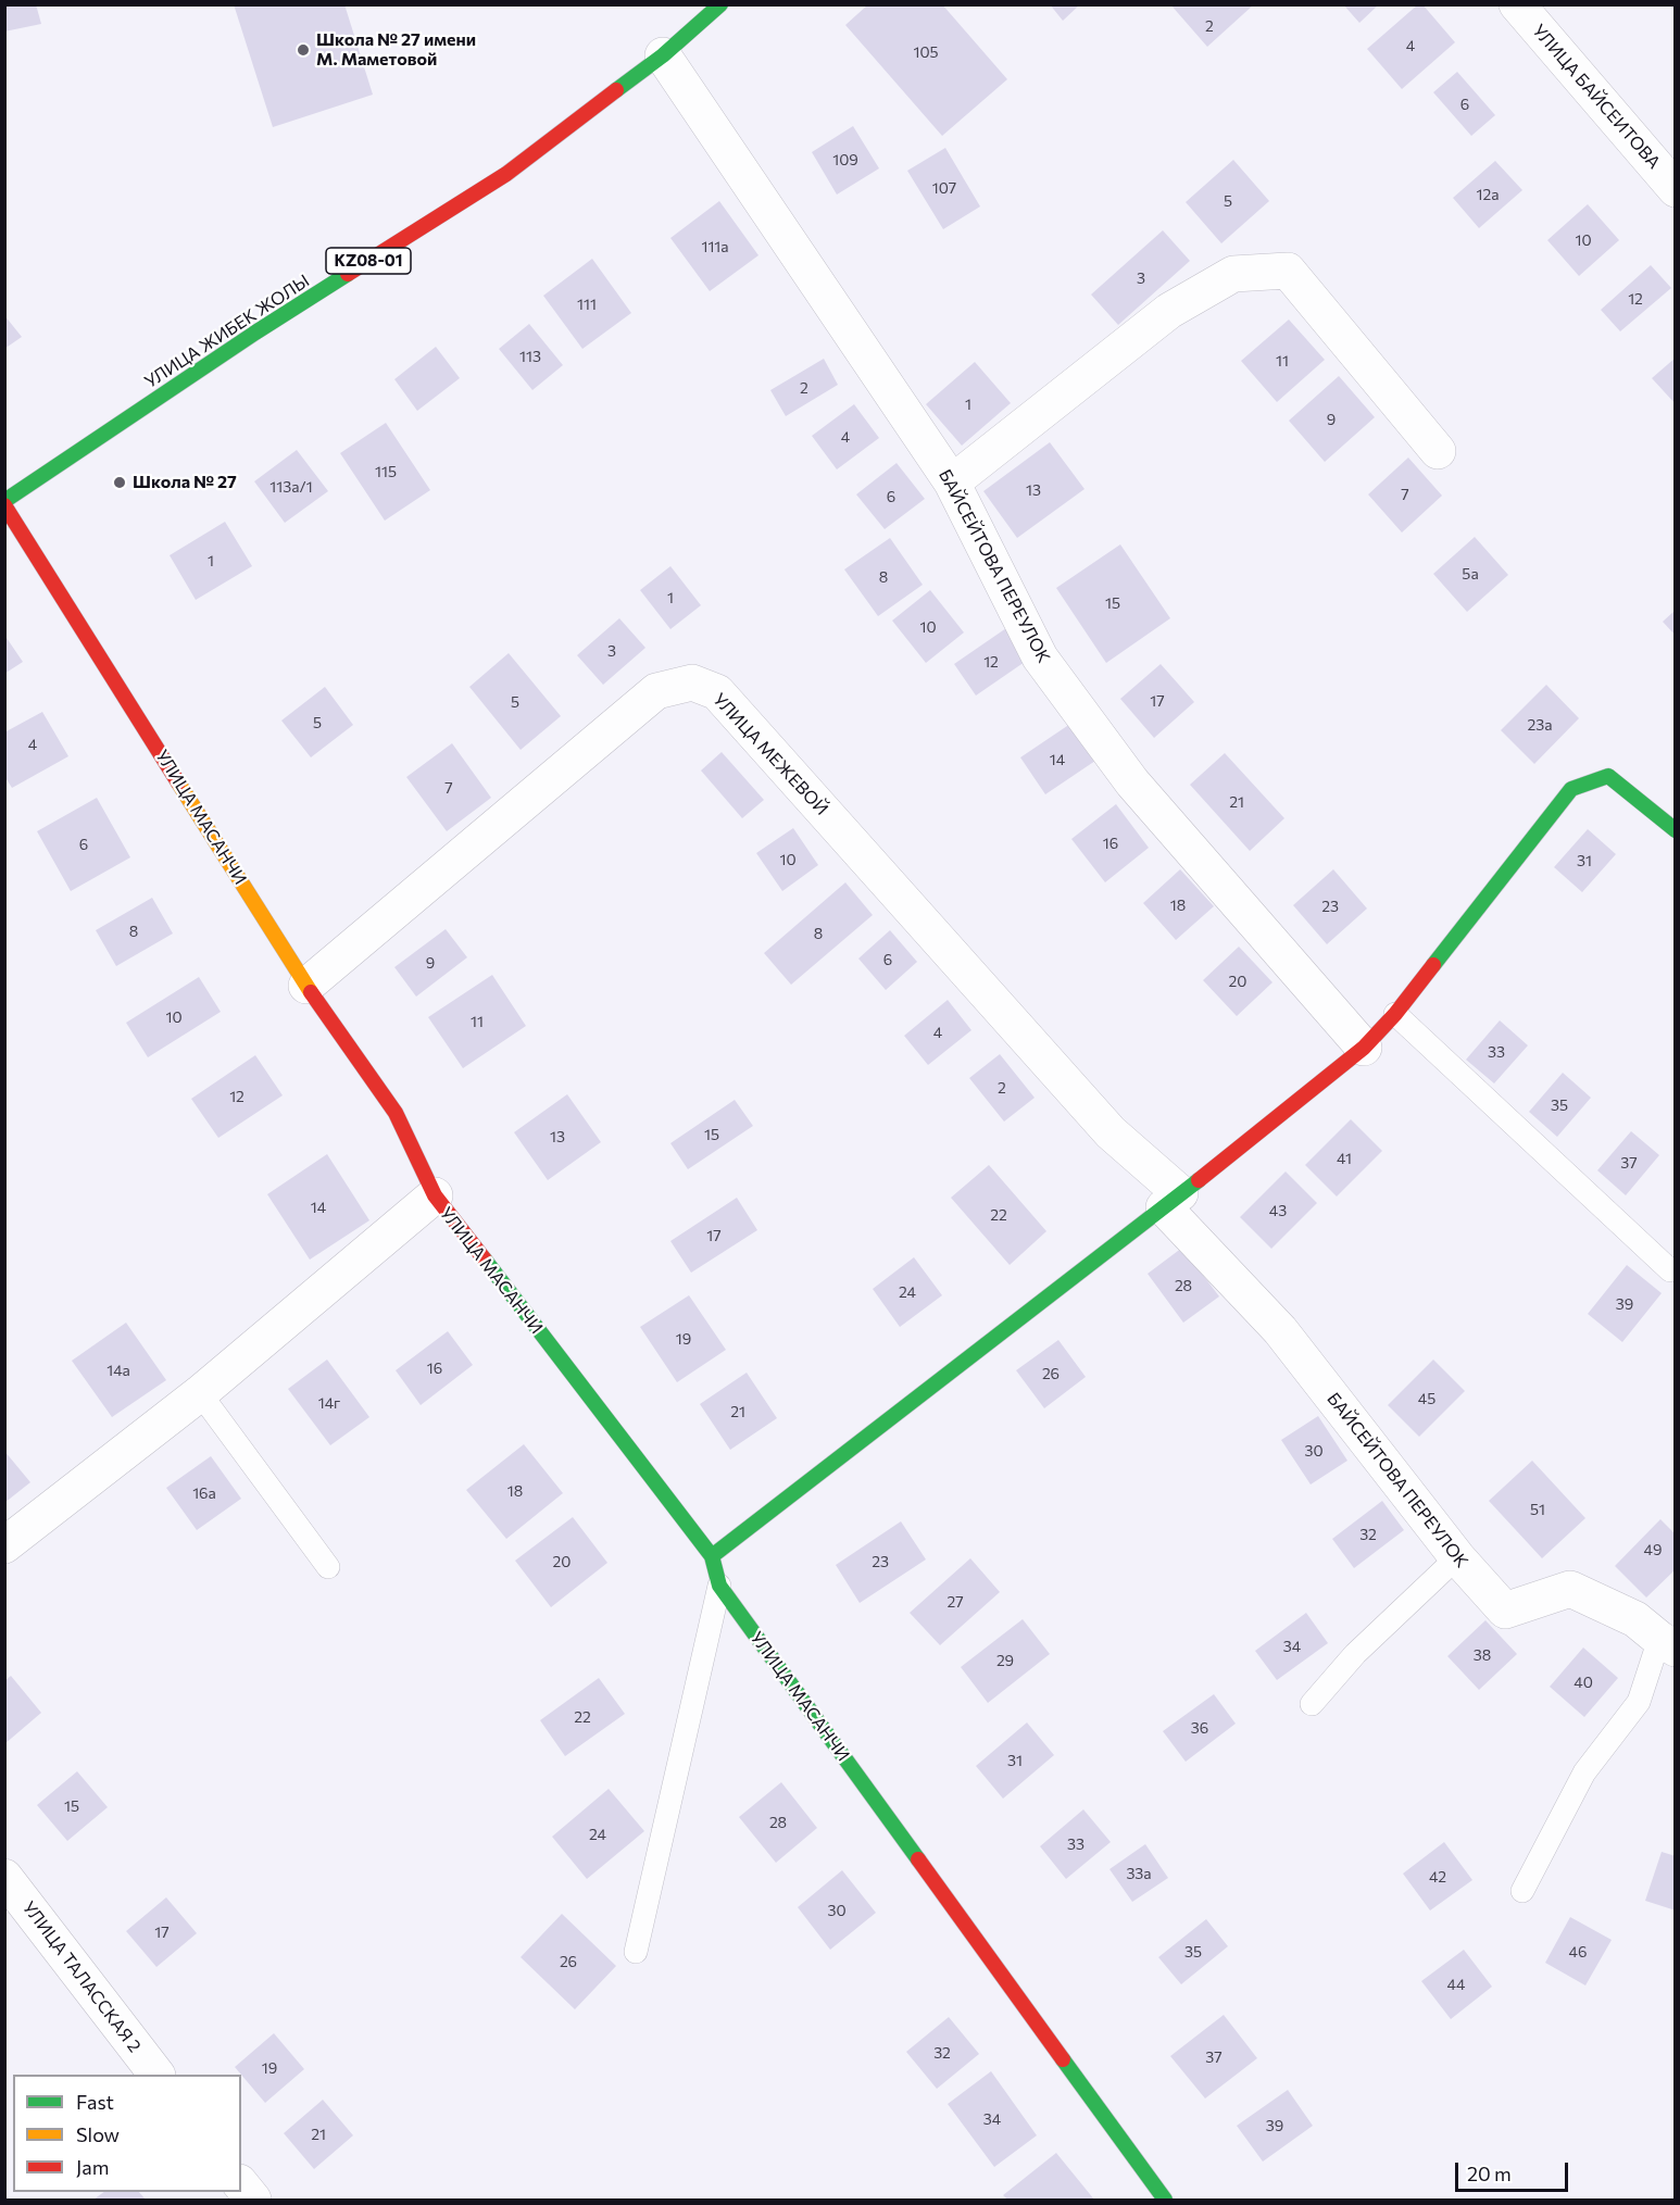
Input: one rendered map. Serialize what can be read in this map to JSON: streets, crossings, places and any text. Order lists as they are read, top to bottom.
{
  "streets": {
    "street": [
      "УЛИЦА БАЙСЕИТОВА",
      "KZ08-01",
      "УЛИЦА ЖИБЕК ЖОЛЫ",
      "БАЙСЕЙТОВА ПЕРЕУЛОК",
      "УЛИЦА МЕЖЕВОЙ",
      "УЛИЦА МАСАНЧИ",
      "УЛИЦА ТАЛАССКАЯ 2"
    ]
  },
  "crossings": [
    ["УЛИЦА ЖИБЕК ЖОЛЫ", "БАЙСЕЙТОВА ПЕРЕУЛОК"],
    ["УЛИЦА ЖИБЕК ЖОЛЫ", "УЛИЦА МАСАНЧИ"],
    ["БАЙСЕЙТОВА ПЕРЕУЛОК", "УЛИЦА МЕЖЕВОЙ"],
    ["УЛИЦА МЕЖЕВОЙ", "УЛИЦА МАСАНЧИ"]
  ],
  "places": ["Школа № 27 имени М. Маметовой", "Школа № 27"],
  "house_numbers": [
    "2",
    "4",
    "105",
    "6",
    "109",
    "107",
    "12а",
    "5",
    "10",
    "111а",
    "3",
    "12",
    "111",
    "113",
    "11",
    "2",
    "1",
    "9",
    "4",
    "115",
    "113а/1",
    "13",
    "7",
    "6",
    "1",
    "5а",
    "8",
    "1",
    "15",
    "10",
    "3",
    "12",
    "17",
    "5",
    "5",
    "23а",
    "4",
    "14",
    "7",
    "21",
    "16",
    "6",
    "10",
    "31",
    "18",
    "23",
    "8",
    "8",
    "6",
    "9",
    "20",
    "10",
    "11",
    "4",
    "33",
    "2",
    "12",
    "35",
    "15",
    "13",
    "41",
    "37",
    "14",
    "43",
    "22",
    "17",
    "28",
    "24",
    "39",
    "19",
    "16",
    "14а",
    "26",
    "45",
    "14г",
    "21",
    "30",
    "18",
    "16а",
    "51",
    "32",
    "49",
    "20",
    "23",
    "27",
    "34",
    "38",
    "29",
    "40",
    "22",
    "36",
    "31",
    "15",
    "28",
    "24",
    "33",
    "33а",
    "42",
    "30",
    "17",
    "35",
    "46",
    "26",
    "44",
    "32",
    "37",
    "19",
    "34",
    "39",
    "21"
  ],
  "legend": ["Fast", "Slow", "Jam"],
  "scale_bar": "20 m"
}
